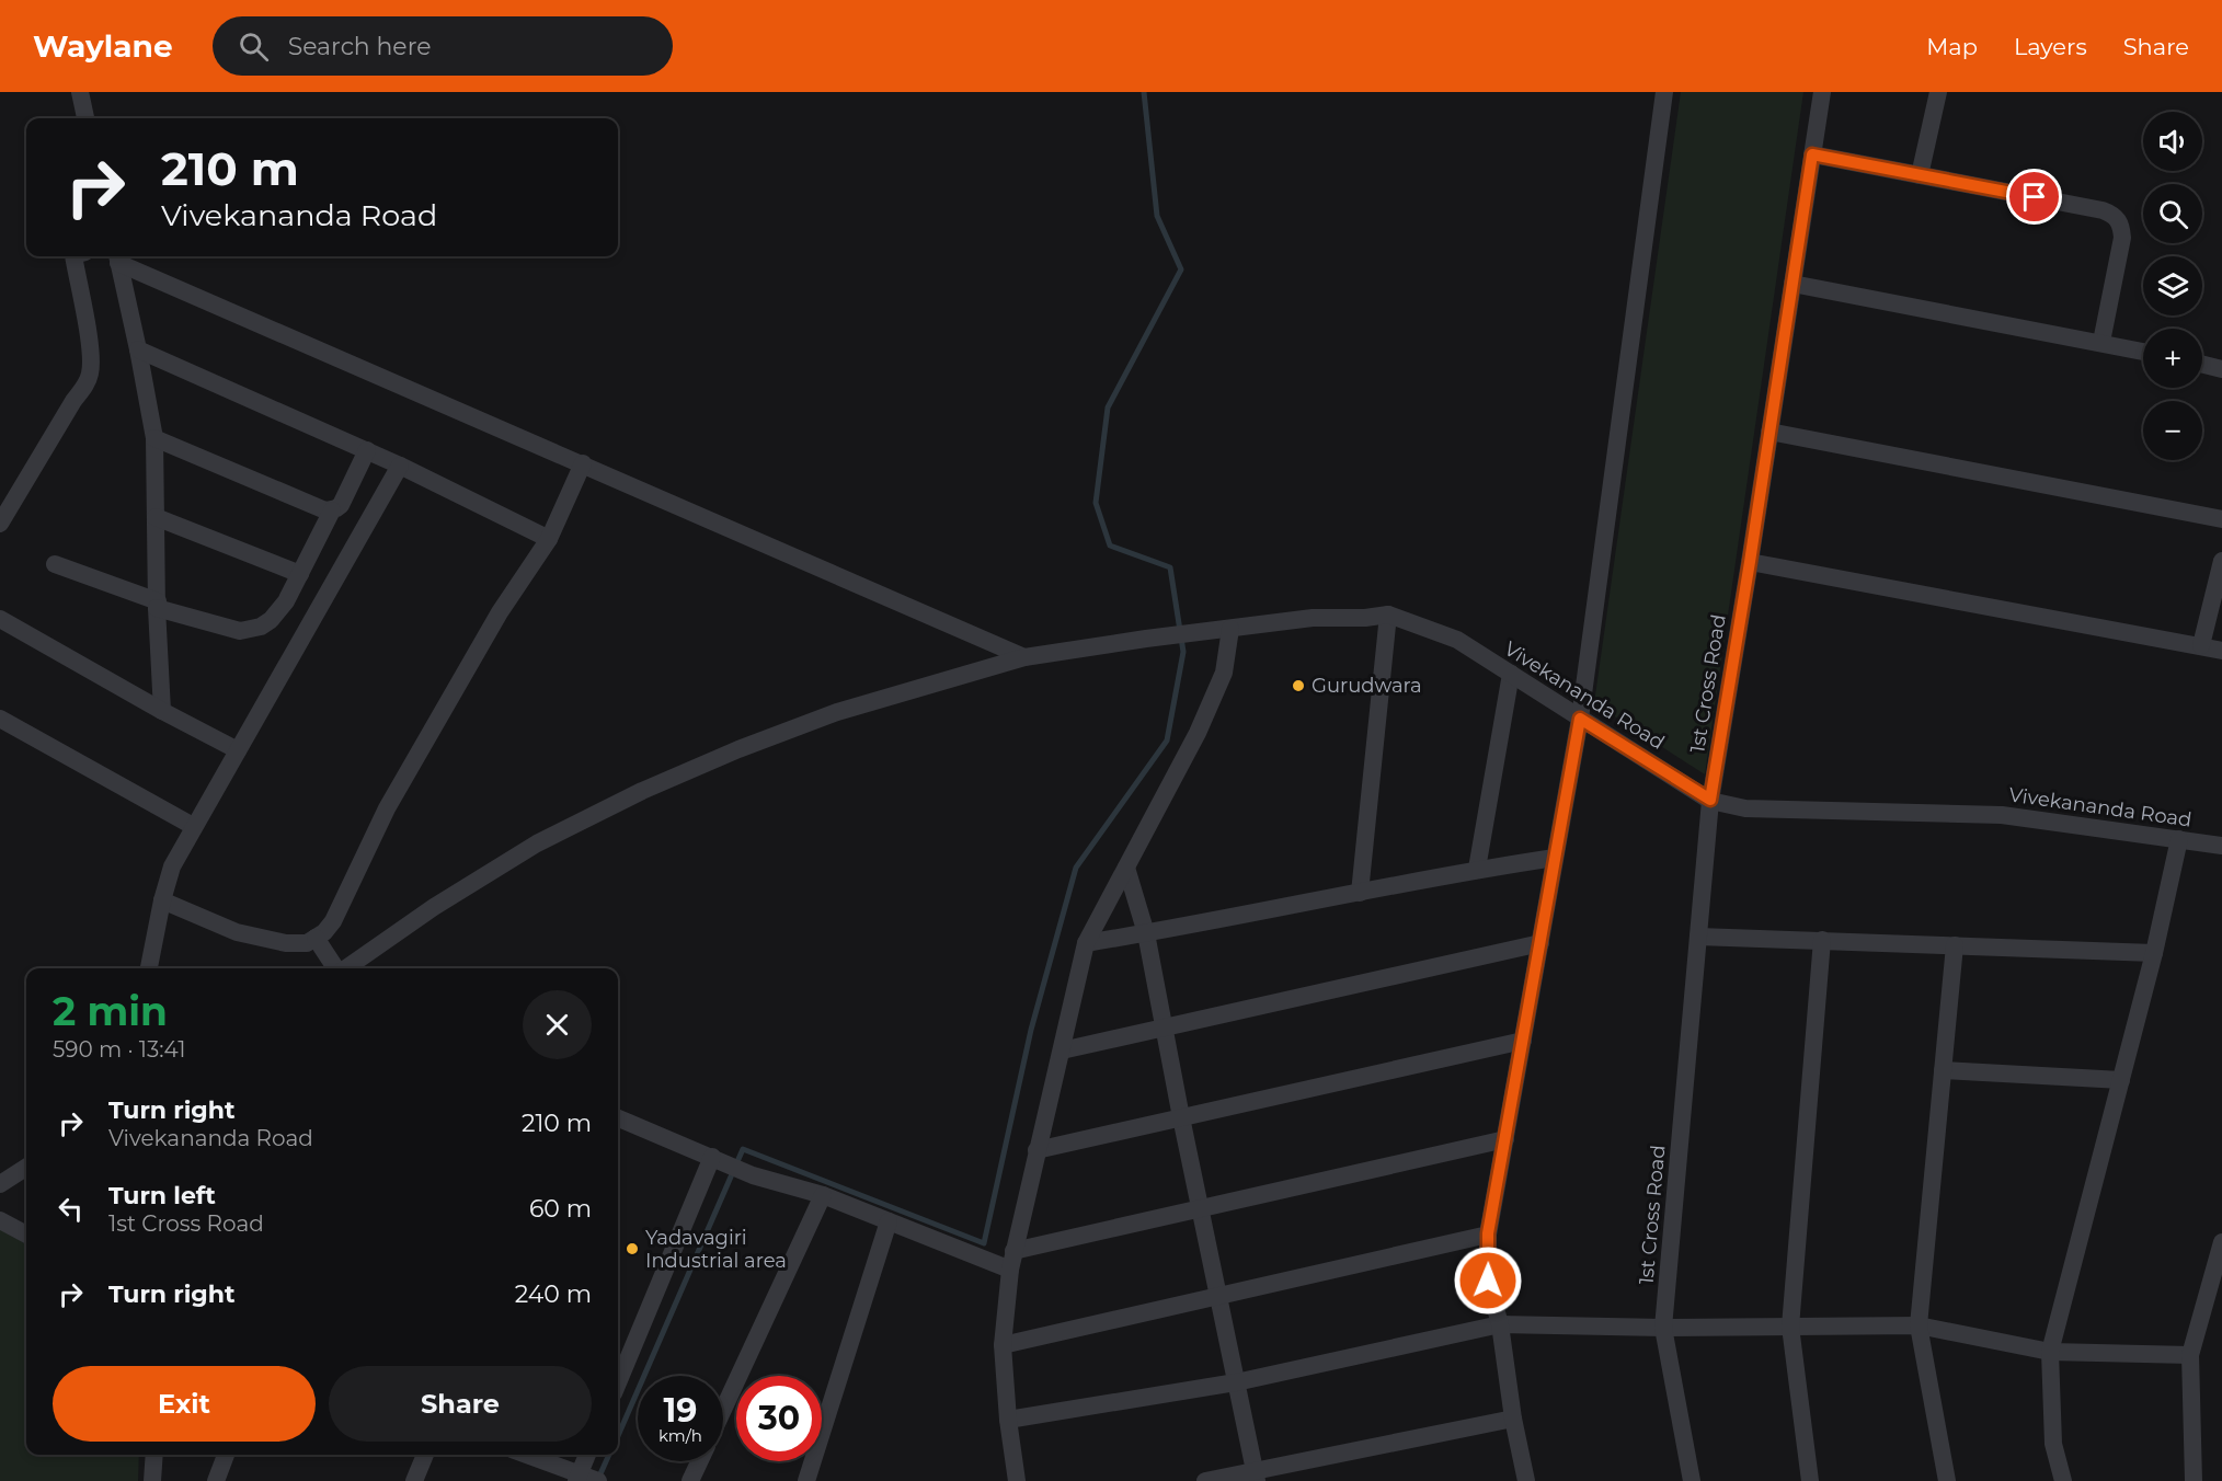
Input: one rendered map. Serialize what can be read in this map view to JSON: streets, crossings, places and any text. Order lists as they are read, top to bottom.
{
  "streets": {
    "street": ["1st Cross Road", "Vivekananda Road"]
  },
  "crossings": [
    ["1st Cross Road", "Vivekananda Road"]
  ],
  "places": ["Gurudwara", "Yadavagiri Industrial area"],
  "page": {
    "header": "Waylane",
    "search": "Search here",
    "nav": ["Map", "Layers", "Share"],
    "map_buttons": ["+", "−"],
    "turn": ["210 m", "Vivekananda Road"],
    "heading": ["2 min", "590 m · 13:41"],
    "list": [
      {
        "name": "Turn right",
        "note": "Vivekananda Road",
        "value": "210 m"
      },
      {
        "name": "Turn left",
        "note": "1st Cross Road",
        "value": "60 m"
      },
      {
        "name": "Turn right",
        "value": "240 m"
      }
    ],
    "buttons": ["Exit", "Share"],
    "speed": "19 km/h",
    "limit": "30"
  }
}
